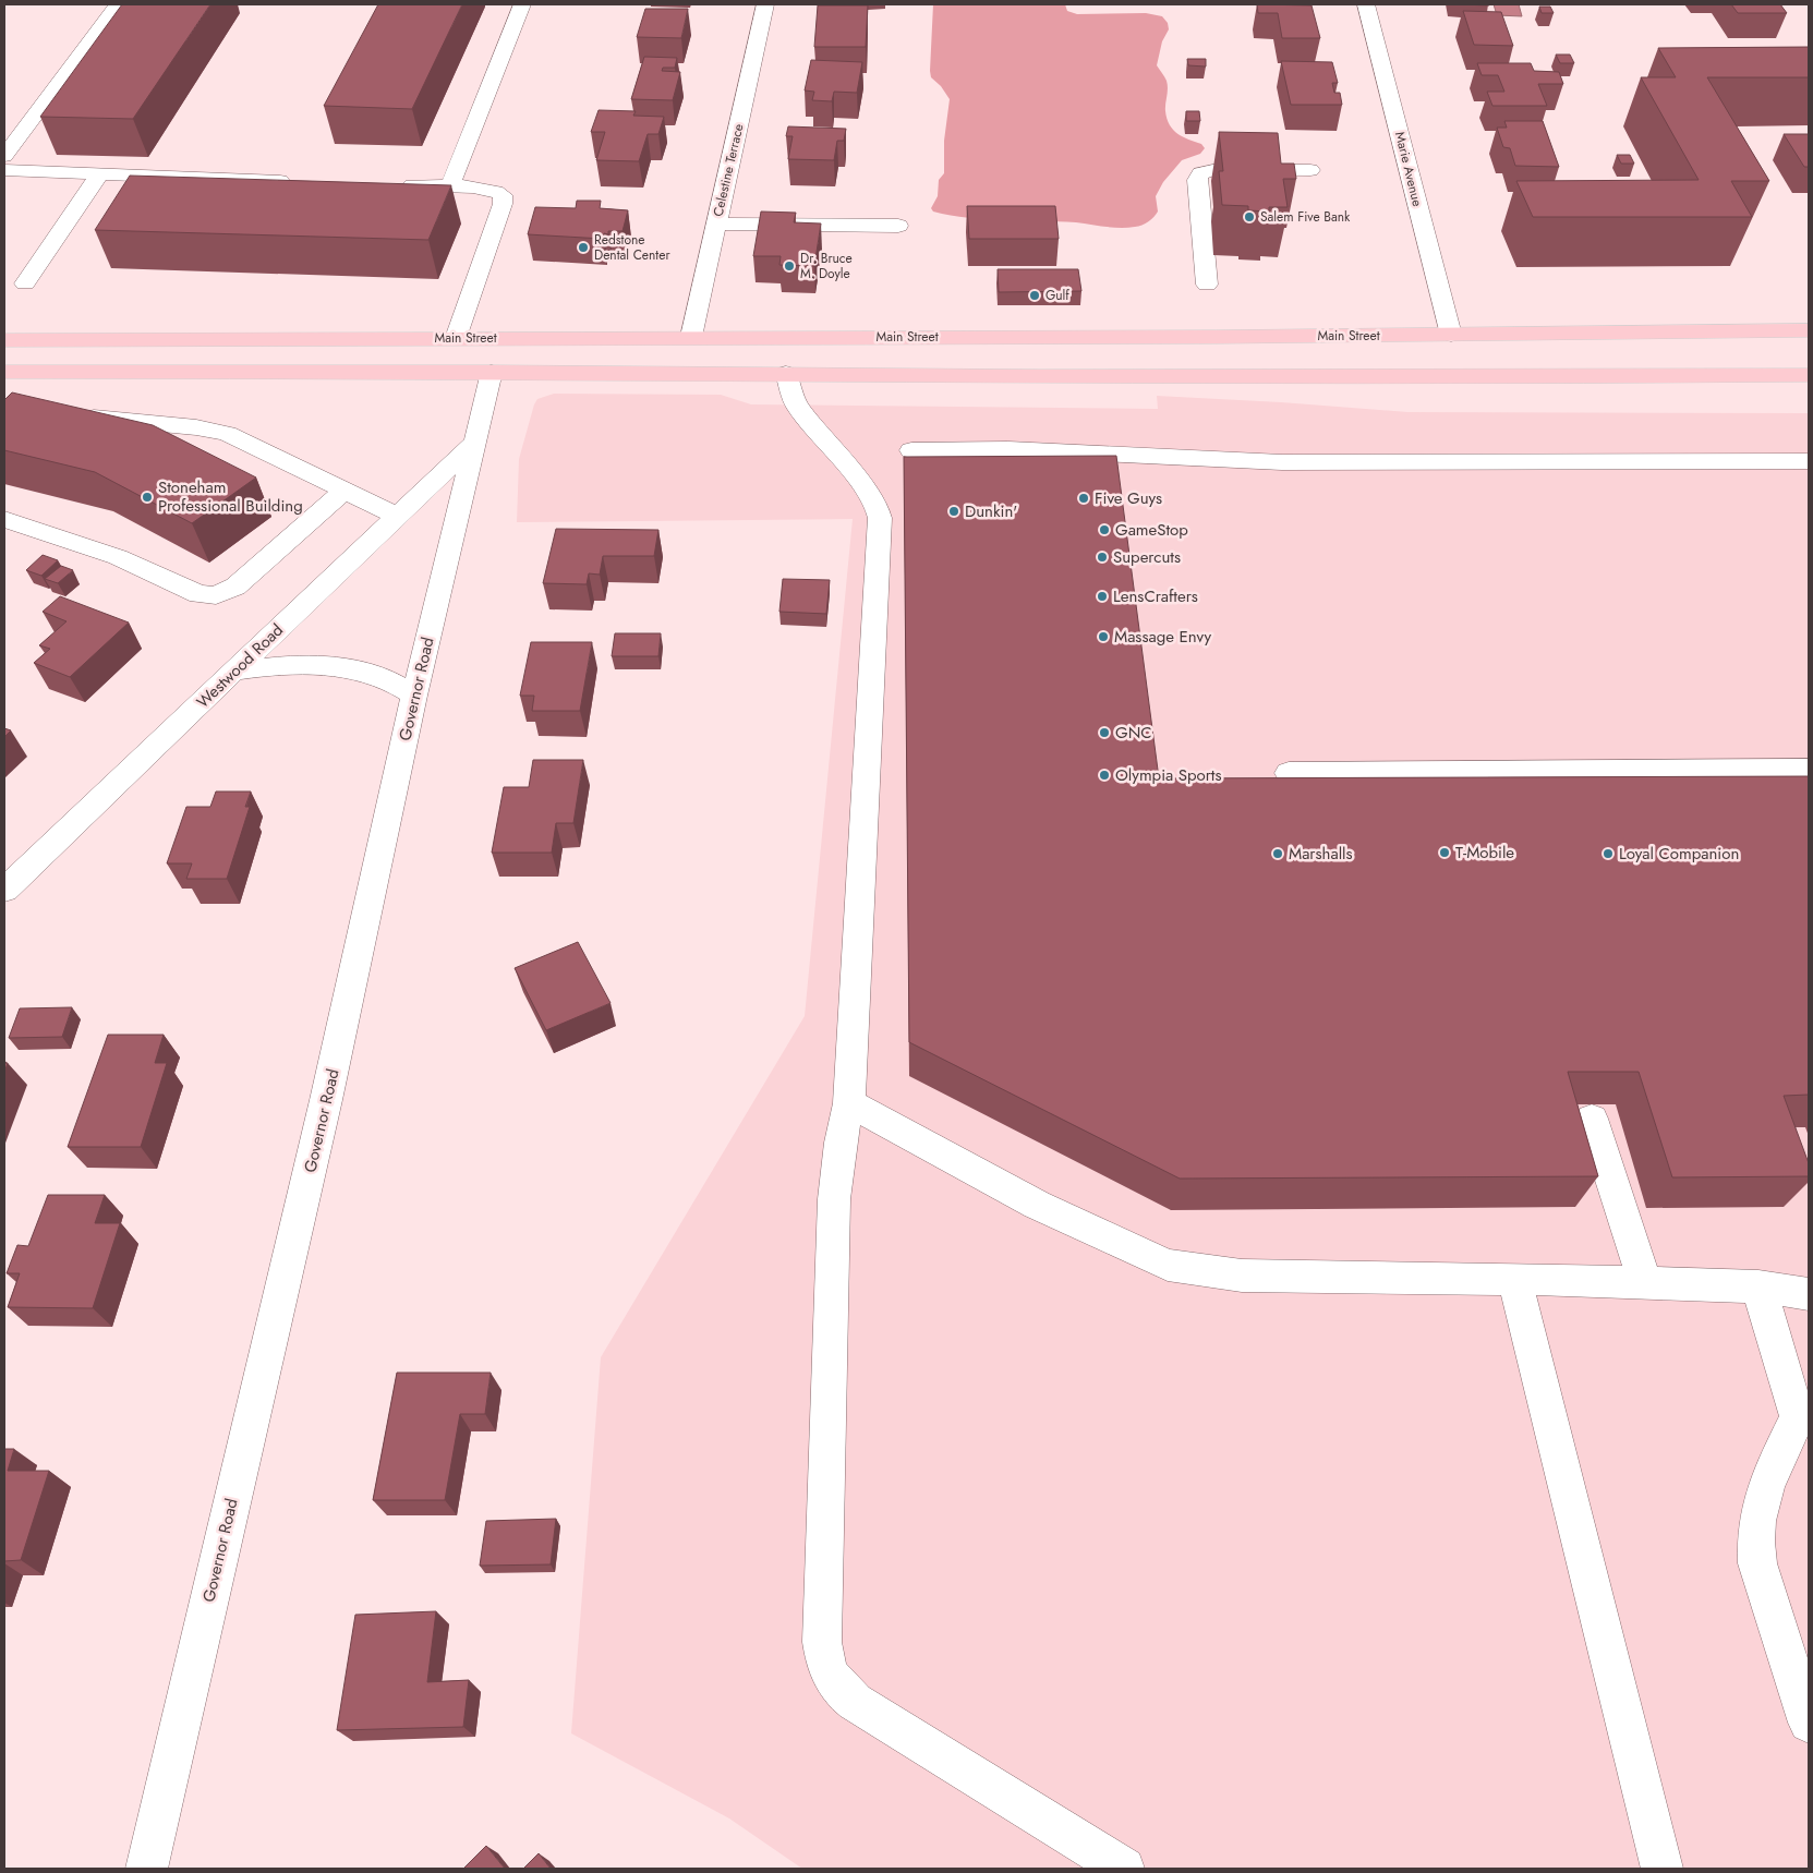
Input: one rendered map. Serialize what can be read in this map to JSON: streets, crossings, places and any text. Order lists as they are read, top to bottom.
{
  "streets": {
    "main road": ["Main Street"],
    "street": [
      "Marie Avenue",
      "Celestine Terrace",
      "Westwood Road",
      "Governor Road"
    ]
  },
  "crossings": [
    ["Marie Avenue", "Main Street"],
    ["Celestine Terrace", "Main Street"],
    ["Westwood Road", "Governor Road"]
  ],
  "places": [
    "Salem Five Bank",
    "Redstone Dental Center",
    "Dr. Bruce M. Doyle",
    "Gulf",
    "Stoneham Professional Building",
    "Five Guys",
    "Dunkin'",
    "GameStop",
    "Supercuts",
    "LensCrafters",
    "Massage Envy",
    "GNC",
    "Olympia Sports",
    "T-Mobile",
    "Marshalls",
    "Loyal Companion"
  ]
}
